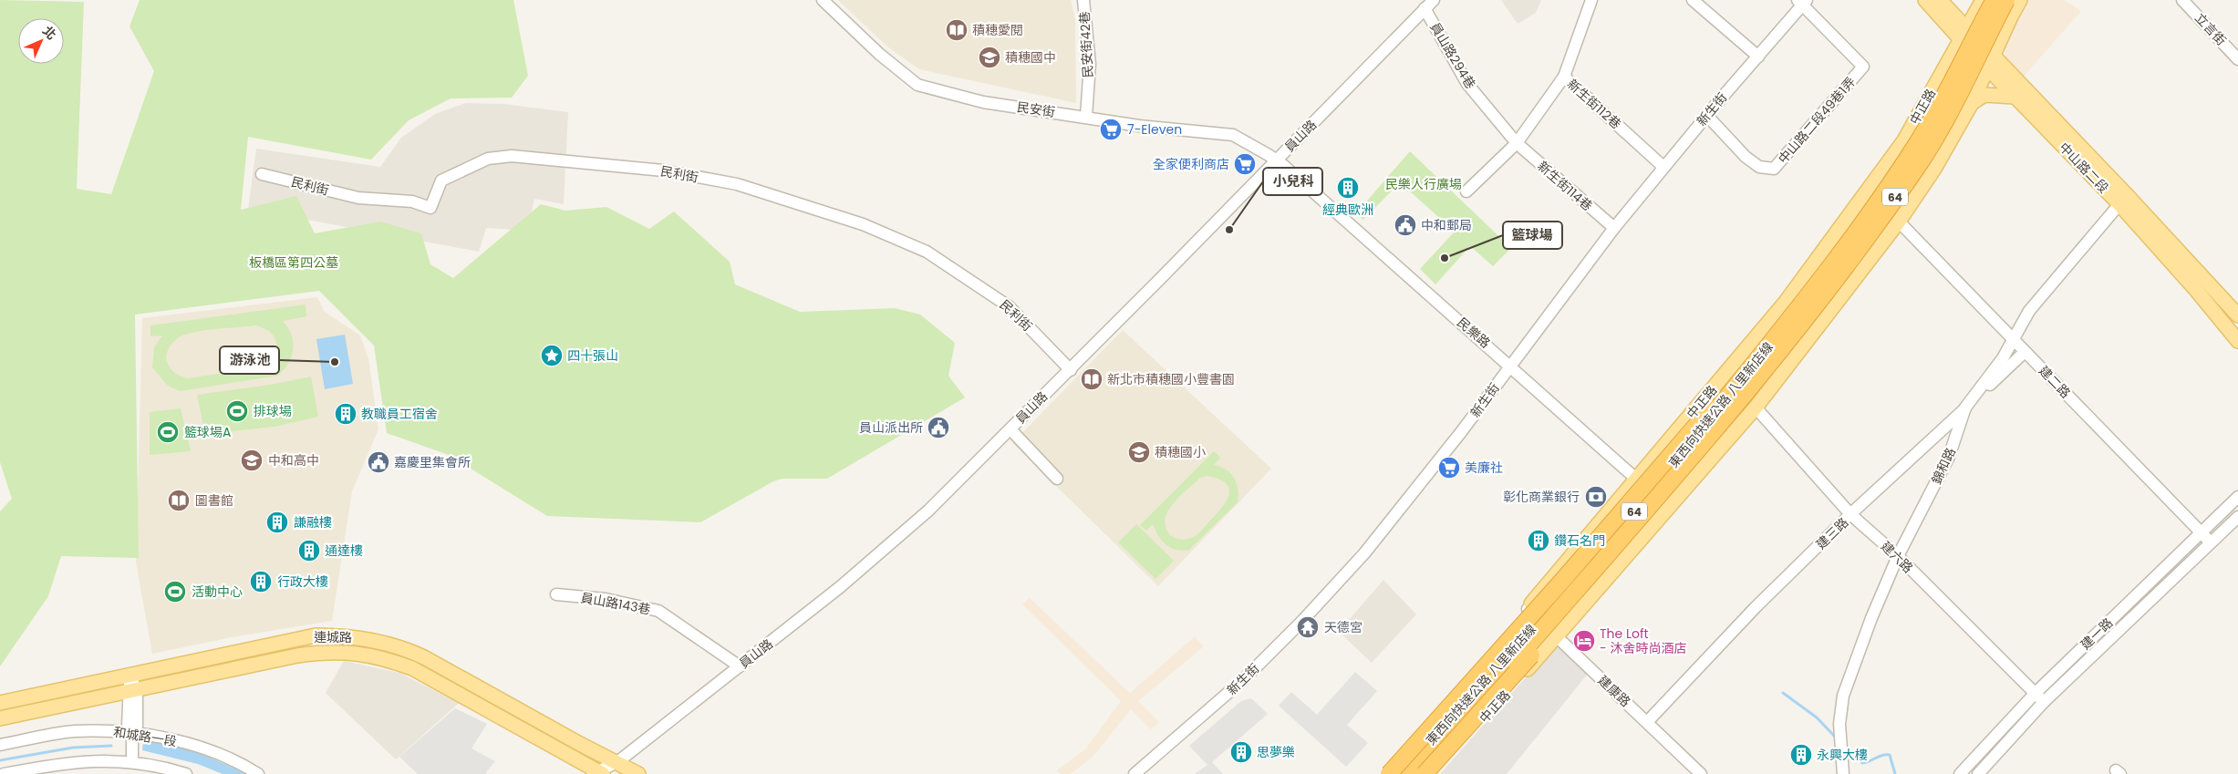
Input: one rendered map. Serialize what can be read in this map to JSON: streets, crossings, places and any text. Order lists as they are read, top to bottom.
{
  "streets": {
    "highway": ["64", "東西向快速公路 八里新店線"],
    "main road": ["中正路", "中山路二段", "連城路"],
    "street": [
      "立言街",
      "民安街42巷",
      "員山路294巷",
      "新生街112巷",
      "民安街",
      "新生街",
      "中山路二段49巷1弄",
      "員山路",
      "民利街",
      "新生街114巷",
      "民樂路",
      "建二路",
      "錦和路",
      "建三路",
      "建六路",
      "員山路143巷",
      "建一路",
      "建康路",
      "和城路一段"
    ]
  },
  "crossings": [
    ["民安街42巷", "民安街"],
    ["員山路294巷", "新生街112巷"],
    ["員山路294巷", "員山路"],
    ["員山路294巷", "新生街114巷"],
    ["新生街112巷", "新生街"],
    ["新生街112巷", "新生街114巷"],
    ["中正路", "中山路二段"],
    ["中正路", "民樂路"],
    ["中正路", "建二路"],
    ["中正路", "建六路"],
    ["中正路", "建康路"],
    ["民安街", "員山路"],
    ["民安街", "民樂路"],
    ["新生街", "中山路二段49巷1弄"],
    ["新生街", "新生街114巷"],
    ["新生街", "民樂路"],
    ["員山路", "民利街"],
    ["員山路", "民樂路"],
    ["員山路", "員山路143巷"],
    ["員山路", "連城路"],
    ["中山路二段", "錦和路"],
    ["建二路", "錦和路"],
    ["建二路", "建三路"],
    ["建二路", "建一路"],
    ["錦和路", "建三路"],
    ["錦和路", "建六路"],
    ["建三路", "建六路"],
    ["建三路", "建康路"],
    ["建六路", "建一路"]
  ],
  "parks": ["民樂人行廣場", "板橋區第四公墓"],
  "places": {
    "library": ["積穗愛閱", "新北市積穗國小豐書園", "圖書館"],
    "school or university": ["積穗國中", "積穗國小", "中和高中"],
    "supermarket": ["7-Eleven", "全家便利商店", "美廉社"],
    "building": [
      "經典歐洲",
      "教職員工宿舍",
      "謙融樓",
      "鑽石名門",
      "通達樓",
      "行政大樓",
      "思夢樂",
      "永興大樓"
    ],
    "public building": ["中和郵局", "員山派出所", "嘉慶里集會所"],
    "other": ["小兒科", "籃球場", "游泳池"],
    "place": ["四十張山"],
    "sports": ["排球場", "籃球場A", "活動中心"],
    "bank": ["彰化商業銀行"],
    "temple": ["天德宮"],
    "hotel": ["The Loft - 沐舍時尚酒店"]
  },
  "north": "top right"
}
